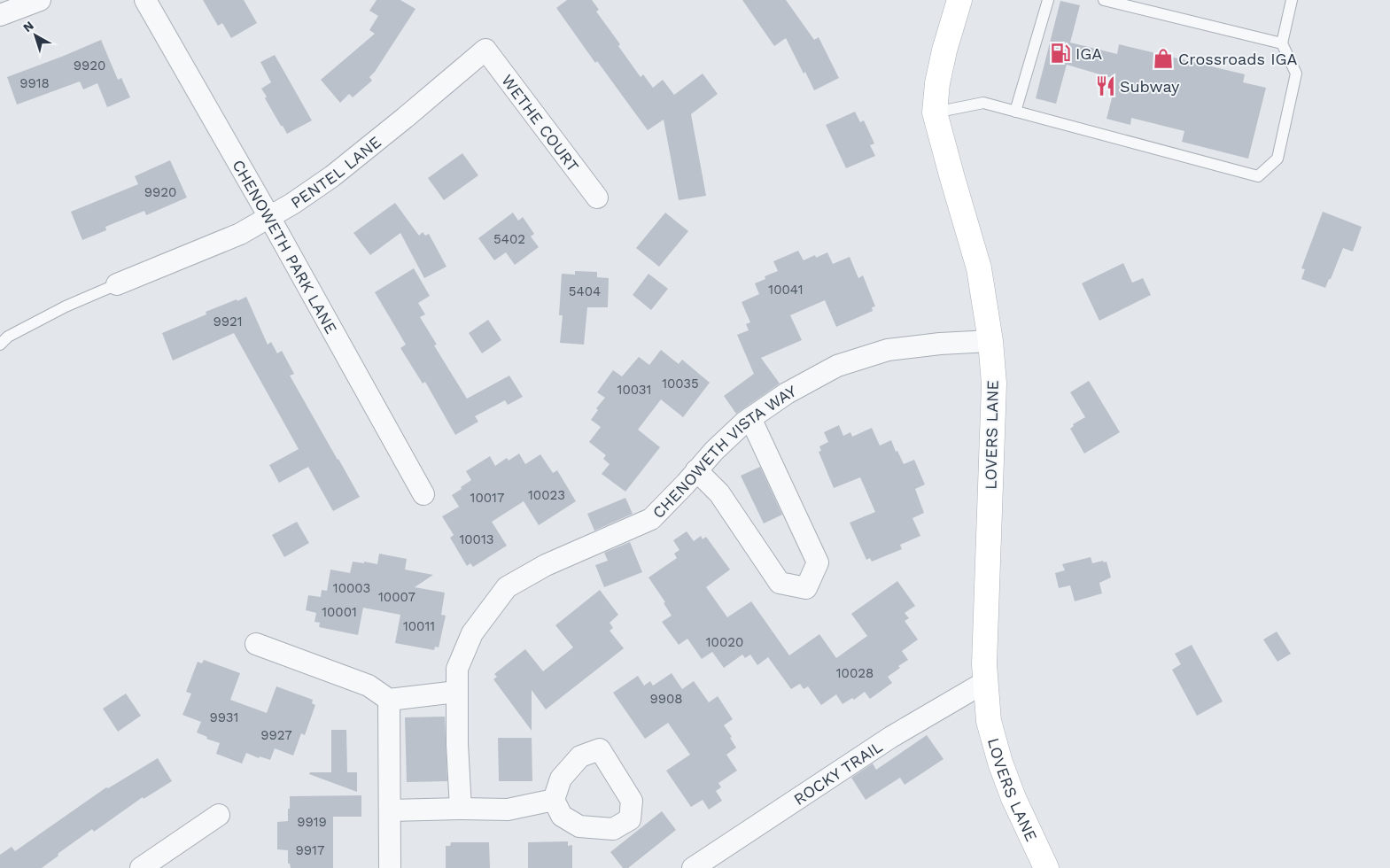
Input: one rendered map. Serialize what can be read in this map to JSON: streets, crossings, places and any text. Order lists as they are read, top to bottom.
{
  "streets": {
    "main road": ["LOVERS LANE"],
    "street": [
      "WETHE COURT",
      "PENTEL LANE",
      "CHENOWETH PARK LANE",
      "CHENOWETH VISTA WAY",
      "ROCKY TRAIL"
    ]
  },
  "crossings": [
    ["WETHE COURT", "PENTEL LANE"],
    ["PENTEL LANE", "CHENOWETH PARK LANE"],
    ["LOVERS LANE", "CHENOWETH VISTA WAY"],
    ["LOVERS LANE", "ROCKY TRAIL"]
  ],
  "places": {
    "fuel station": ["IGA"],
    "shop": ["Crossroads IGA"],
    "restaurant": ["Subway"]
  },
  "house_numbers": [
    "9920",
    "9918",
    "9920",
    "5402",
    "10041",
    "5404",
    "9921",
    "10035",
    "10031",
    "10023",
    "10017",
    "10013",
    "10003",
    "10007",
    "10001",
    "10011",
    "10020",
    "10028",
    "9908",
    "9931",
    "9927",
    "9919",
    "9917"
  ],
  "north": "top left"
}
